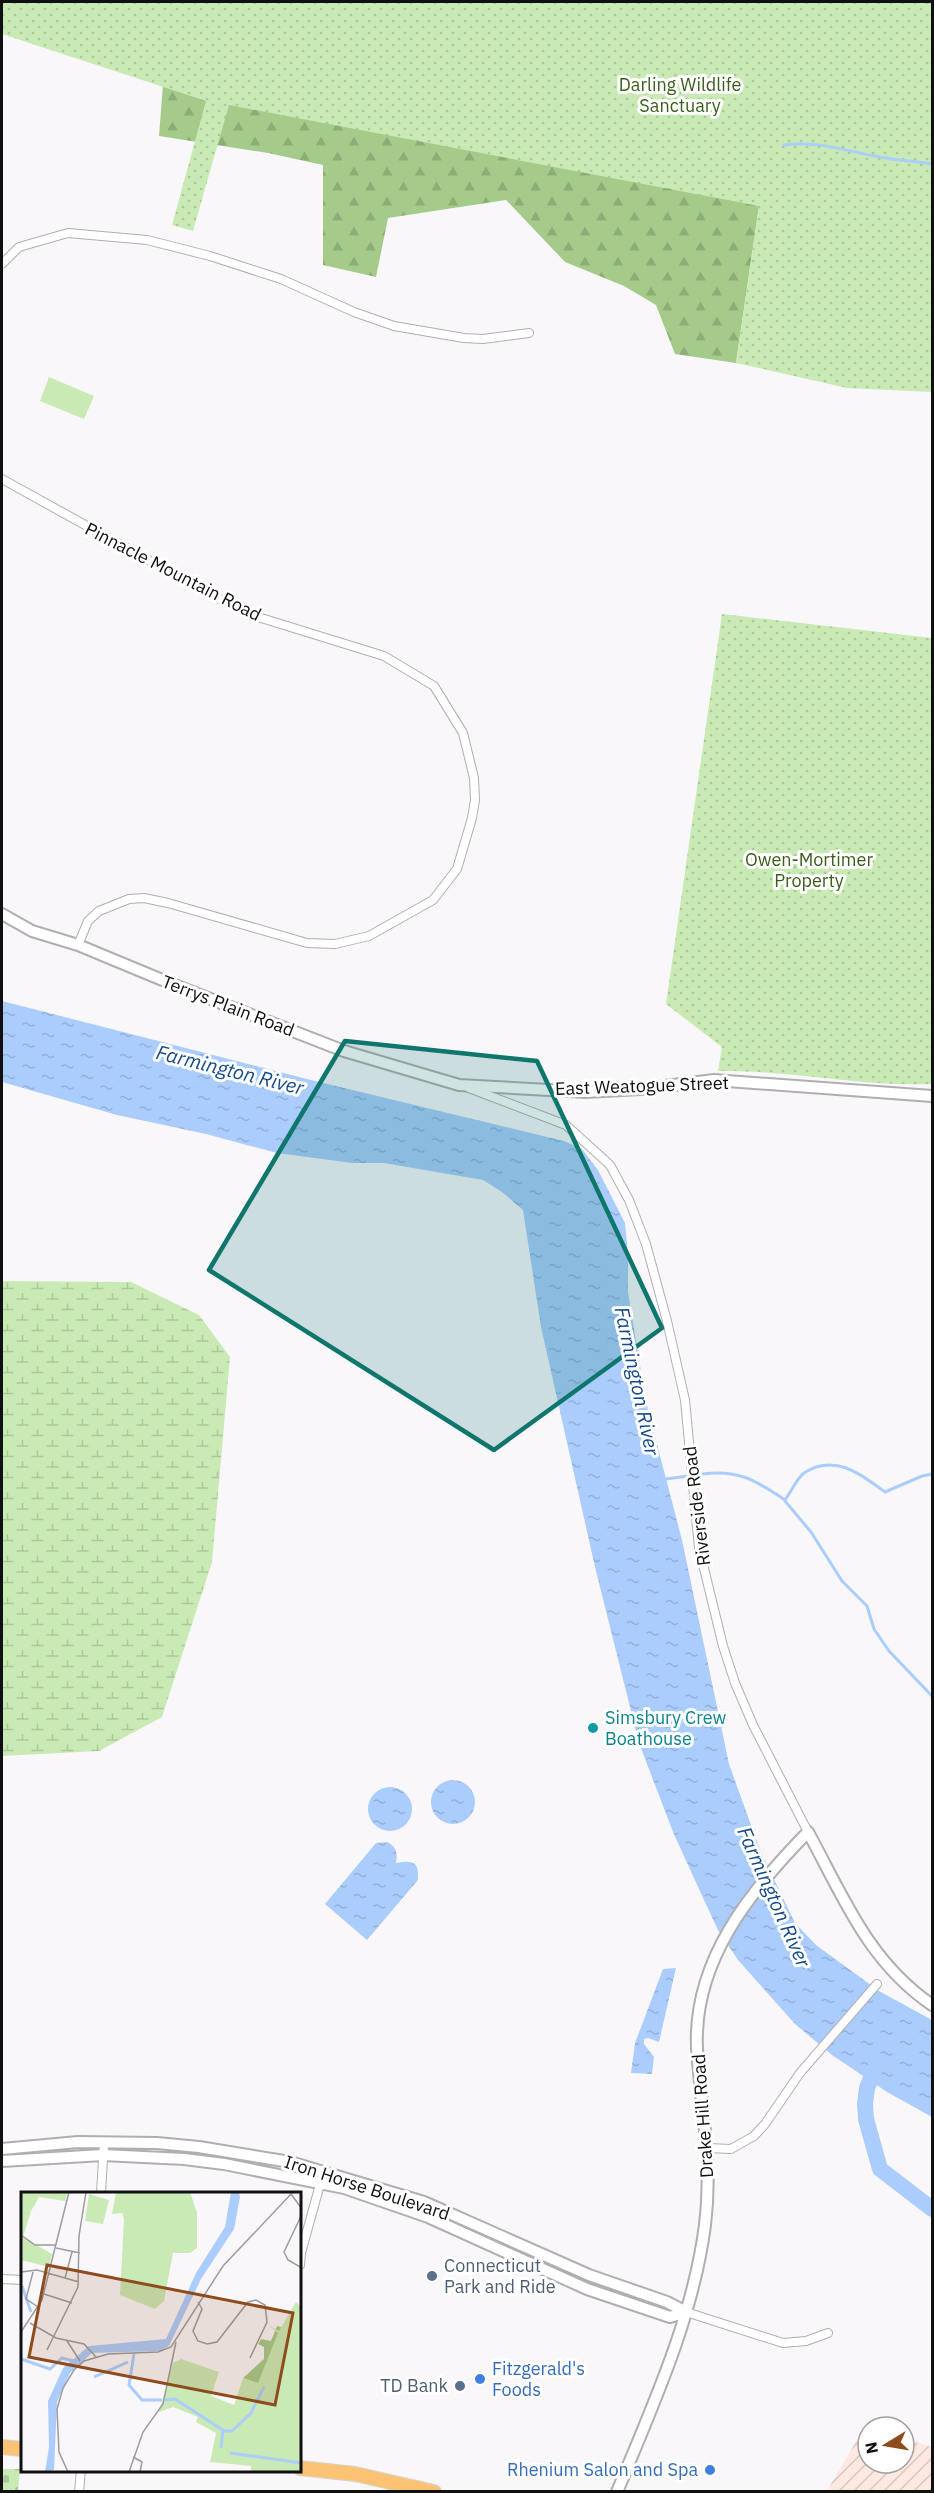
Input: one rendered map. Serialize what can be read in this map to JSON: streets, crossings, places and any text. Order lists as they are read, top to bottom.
{
  "streets": {
    "street": [
      "Pinnacle Mountain Road",
      "Terrys Plain Road",
      "East Weatogue Street",
      "Riverside Road",
      "Drake Hill Road",
      "Iron Horse Boulevard"
    ]
  },
  "crossings": [
    ["Pinnacle Mountain Road", "Terrys Plain Road"],
    ["Terrys Plain Road", "East Weatogue Street"],
    ["Terrys Plain Road", "Riverside Road"],
    ["East Weatogue Street", "Riverside Road"],
    ["Riverside Road", "Drake Hill Road"],
    ["Drake Hill Road", "Iron Horse Boulevard"]
  ],
  "water": ["Farmington River"],
  "parks": ["Darling Wildlife Sanctuary", "Owen-Mortimer Property"],
  "places": [
    "Simsbury Crew Boathouse",
    "Connecticut Park and Ride",
    "Fitzgerald's Foods",
    "TD Bank",
    "Rhenium Salon and Spa"
  ],
  "north": "left"
}
